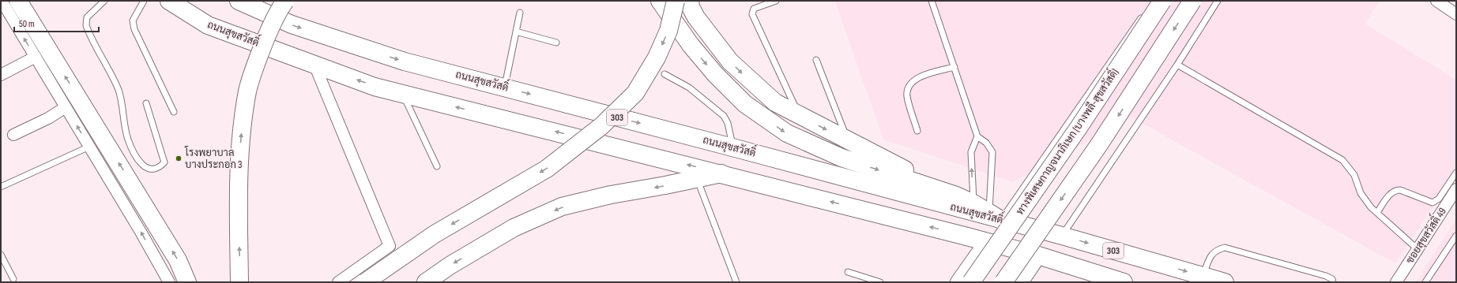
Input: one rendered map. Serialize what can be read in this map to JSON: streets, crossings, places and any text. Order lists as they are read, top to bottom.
{
  "streets": {
    "main road": ["ถนนสุขสวัสดิ์", "303", "ทางพิเศษกาญจนาภิเษก (บางพลี-สุขสวัสดิ์)"],
    "street": ["ซอยสุขสวัสดิ์ 49"]
  },
  "places": ["โรงพยาบาล บางประกอก 3"],
  "scale_bar": "50 m"
}
